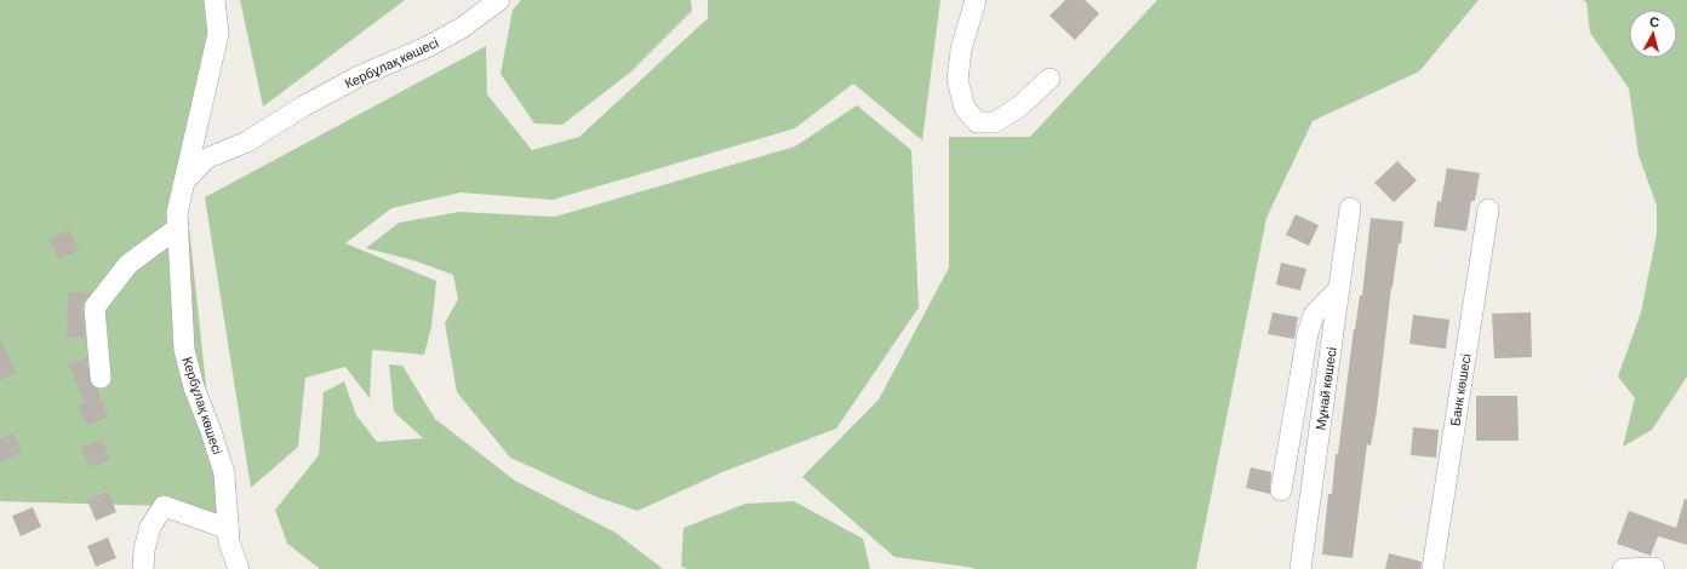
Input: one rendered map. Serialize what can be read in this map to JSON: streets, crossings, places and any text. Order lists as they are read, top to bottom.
{
  "streets": {
    "street": ["Кербұлақ көшесі", "Мұнай көшесі", "Банк көшесі"]
  },
  "north": "top"
}
